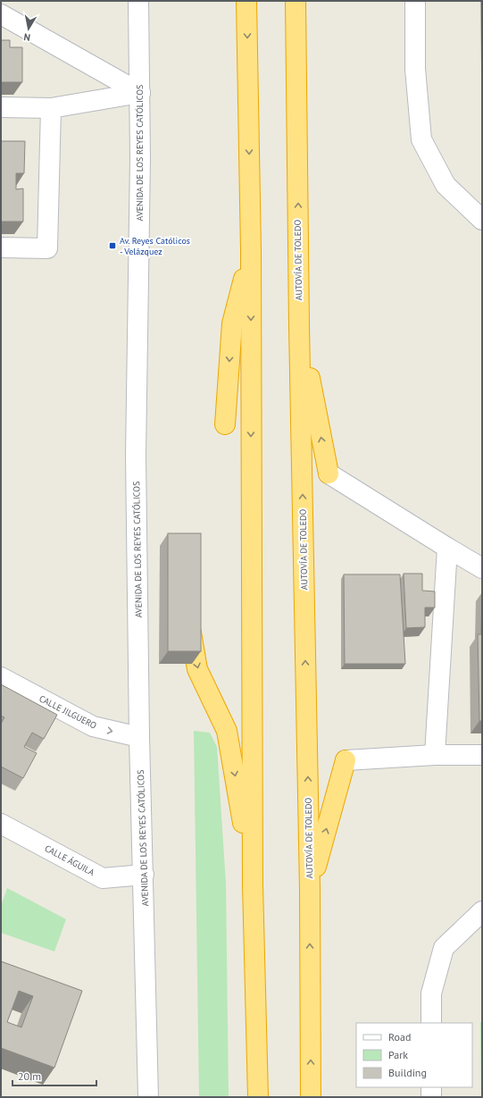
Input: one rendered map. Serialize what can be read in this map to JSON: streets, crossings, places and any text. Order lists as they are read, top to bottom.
{
  "streets": {
    "highway": ["AUTOVÍA DE TOLEDO"],
    "street": ["AVENIDA DE LOS REYES CATÓLICOS", "CALLE JILGUERO", "CALLE ÁGUILA"]
  },
  "crossings": [
    ["AVENIDA DE LOS REYES CATÓLICOS", "CALLE JILGUERO"],
    ["AVENIDA DE LOS REYES CATÓLICOS", "CALLE ÁGUILA"]
  ],
  "one_way": ["CALLE JILGUERO"],
  "places": {
    "transit": ["Av. Reyes Católicos - Velázquez"]
  },
  "legend": ["Road", "Park", "Building"],
  "scale_bar": "20 m",
  "north": "bottom"
}
